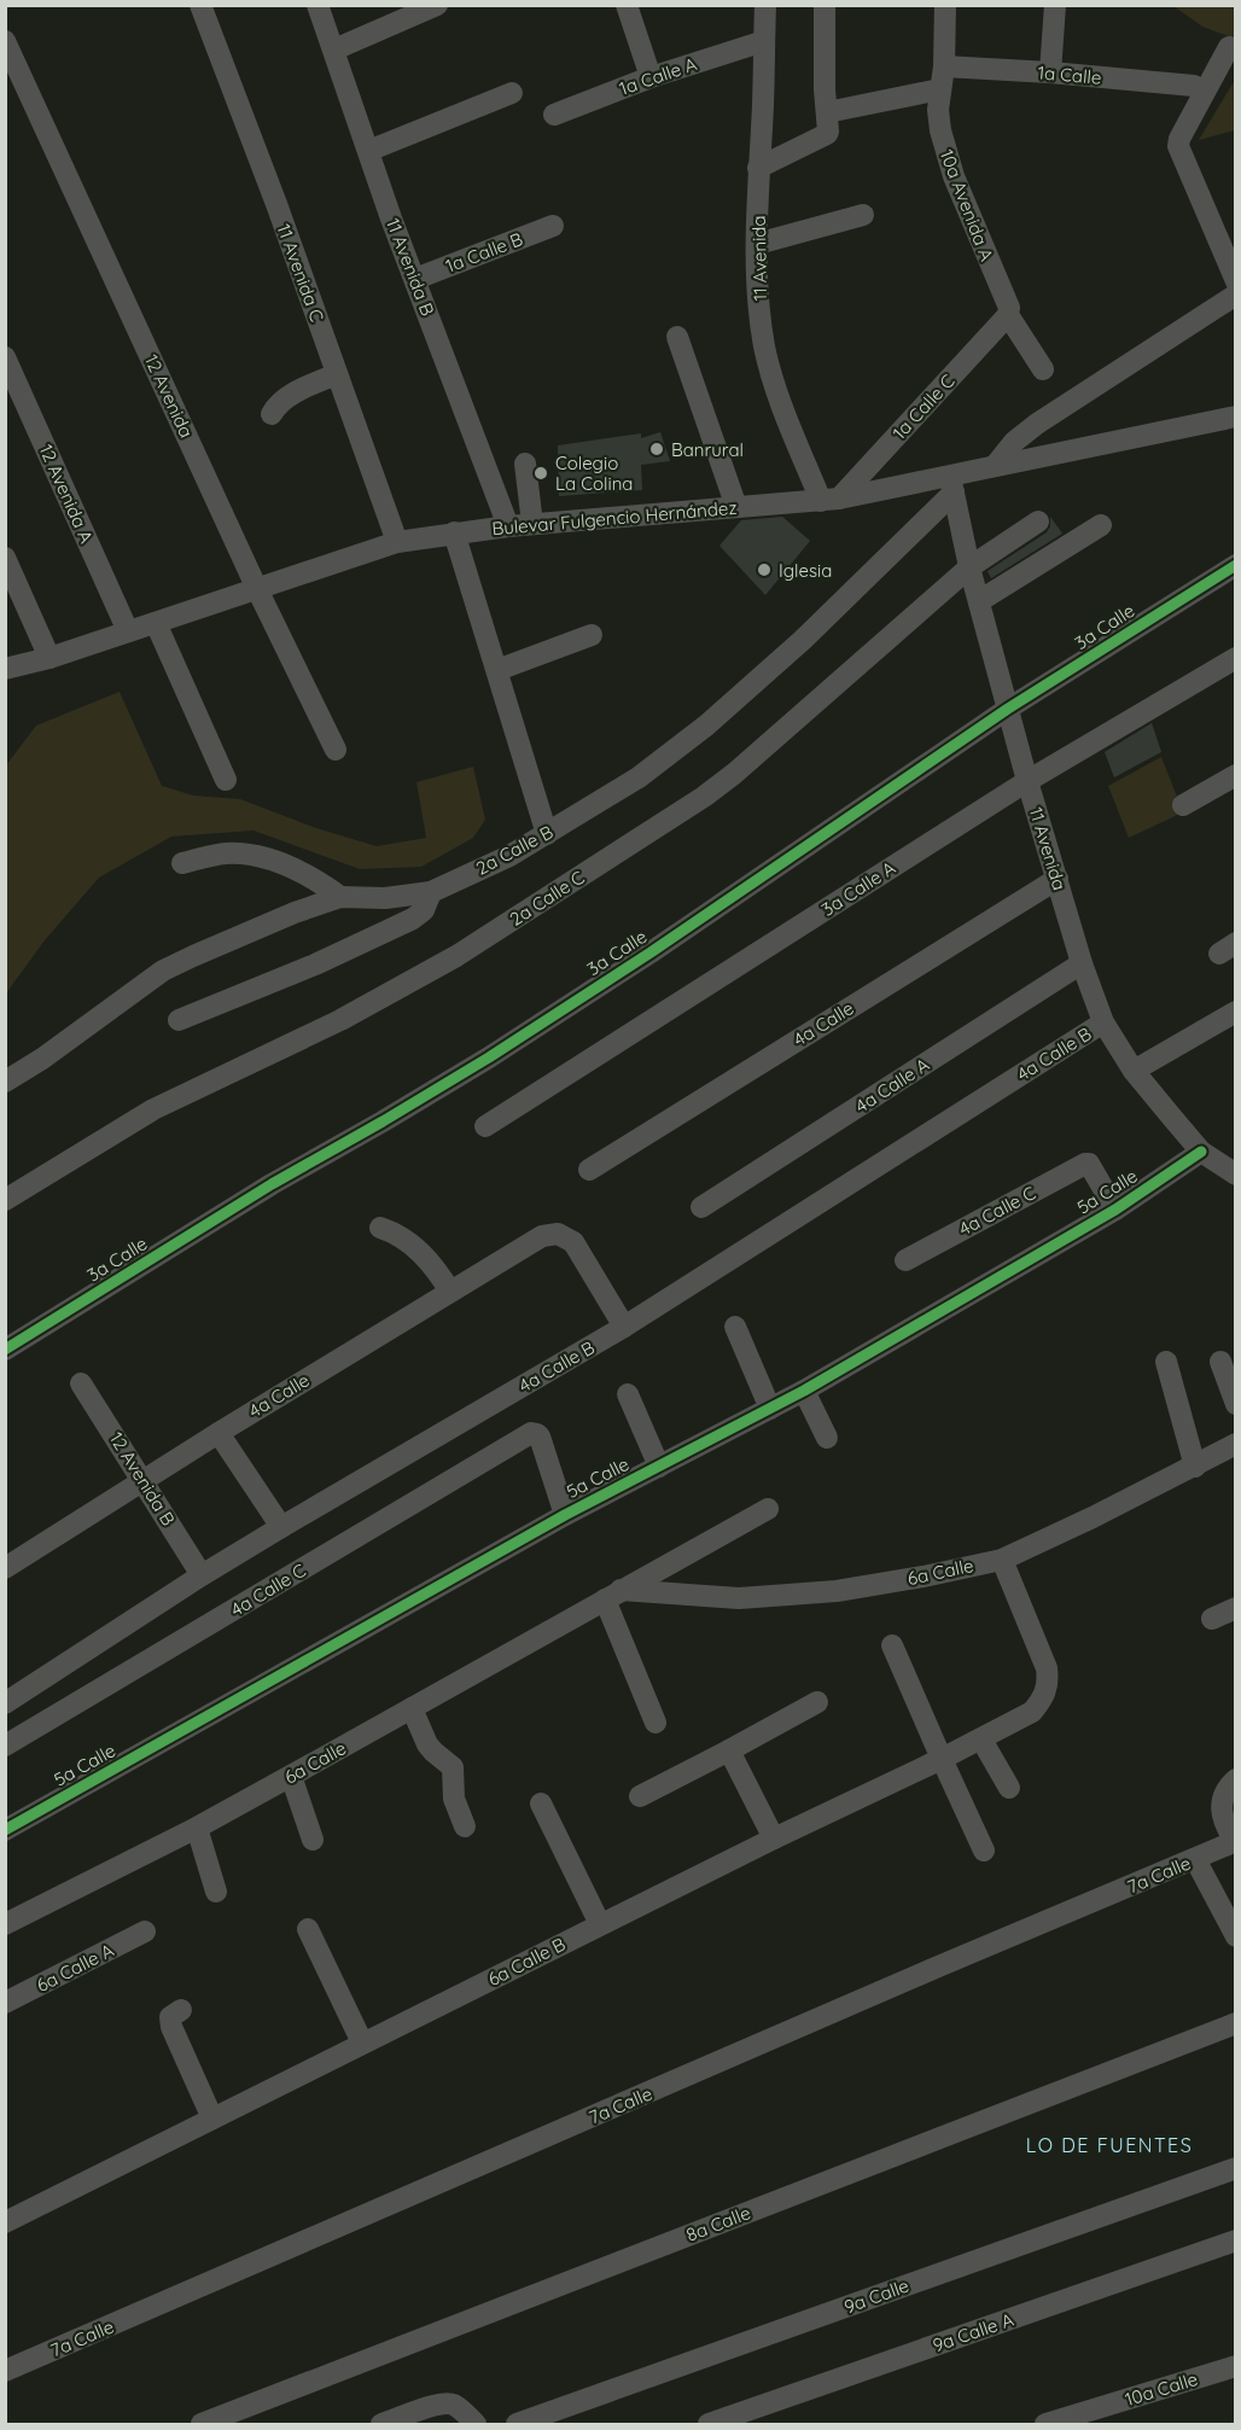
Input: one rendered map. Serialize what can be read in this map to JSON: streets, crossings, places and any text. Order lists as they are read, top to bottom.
{
  "streets": {
    "street": [
      "1a Calle",
      "1a Calle A",
      "10a Avenida A",
      "1a Calle B",
      "11 Avenida",
      "11 Avenida B",
      "11 Avenida C",
      "12 Avenida",
      "1a Calle C",
      "12 Avenida A",
      "Bulevar Fulgencio Hernández",
      "3a Calle",
      "2a Calle B",
      "3a Calle A",
      "2a Calle C",
      "4a Calle",
      "4a Calle B",
      "4a Calle A",
      "5a Calle",
      "4a Calle C",
      "12 Avenida B",
      "6a Calle",
      "7a Calle",
      "6a Calle B",
      "6a Calle A",
      "8a Calle",
      "9a Calle",
      "9a Calle A",
      "10a Calle"
    ]
  },
  "crossings": [
    ["1a Calle", "10a Avenida A"],
    ["1a Calle A", "11 Avenida"],
    ["10a Avenida A", "1a Calle C"],
    ["1a Calle B", "11 Avenida B"],
    ["11 Avenida", "1a Calle C"],
    ["11 Avenida", "Bulevar Fulgencio Hernández"],
    ["11 Avenida", "3a Calle"],
    ["11 Avenida", "2a Calle B"],
    ["11 Avenida", "3a Calle A"],
    ["11 Avenida", "2a Calle C"],
    ["11 Avenida", "4a Calle"],
    ["11 Avenida", "4a Calle B"],
    ["11 Avenida", "4a Calle A"],
    ["11 Avenida", "5a Calle"],
    ["11 Avenida B", "Bulevar Fulgencio Hernández"],
    ["11 Avenida C", "Bulevar Fulgencio Hernández"],
    ["12 Avenida", "Bulevar Fulgencio Hernández"],
    ["1a Calle C", "Bulevar Fulgencio Hernández"],
    ["12 Avenida A", "Bulevar Fulgencio Hernández"],
    ["Bulevar Fulgencio Hernández", "2a Calle B"],
    ["4a Calle", "4a Calle B"],
    ["4a Calle", "12 Avenida B"],
    ["4a Calle B", "12 Avenida B"],
    ["5a Calle", "4a Calle C"],
    ["6a Calle", "6a Calle B"]
  ],
  "districts": ["LO DE FUENTES"],
  "places": ["Banrural", "Colegio La Colina", "Iglesia"]
}
